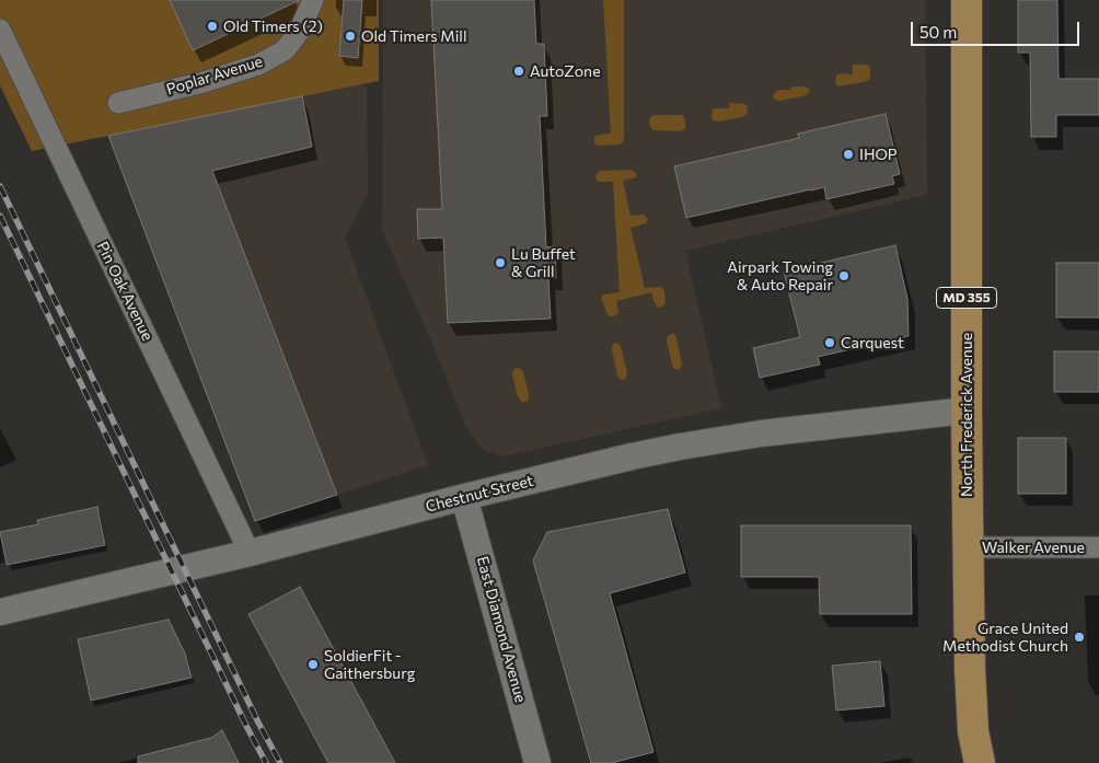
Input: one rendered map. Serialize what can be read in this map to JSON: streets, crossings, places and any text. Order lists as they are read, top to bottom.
{
  "streets": {
    "main road": ["MD 355", "North Frederick Avenue"],
    "street": [
      "Poplar Avenue",
      "Pin Oak Avenue",
      "Chestnut Street",
      "Walker Avenue",
      "East Diamond Avenue"
    ]
  },
  "crossings": [
    ["Pin Oak Avenue", "Chestnut Street"],
    ["North Frederick Avenue", "Chestnut Street"],
    ["North Frederick Avenue", "Walker Avenue"],
    ["Chestnut Street", "East Diamond Avenue"]
  ],
  "places": [
    "Old Timers (2)",
    "Old Timers Mill",
    "AutoZone",
    "IHOP",
    "Lu Buffet & Grill",
    "Airpark Towing & Auto Repair",
    "Carquest",
    "Grace United Methodist Church",
    "SoldierFit - Gaithersburg"
  ],
  "scale_bar": "50 m"
}
